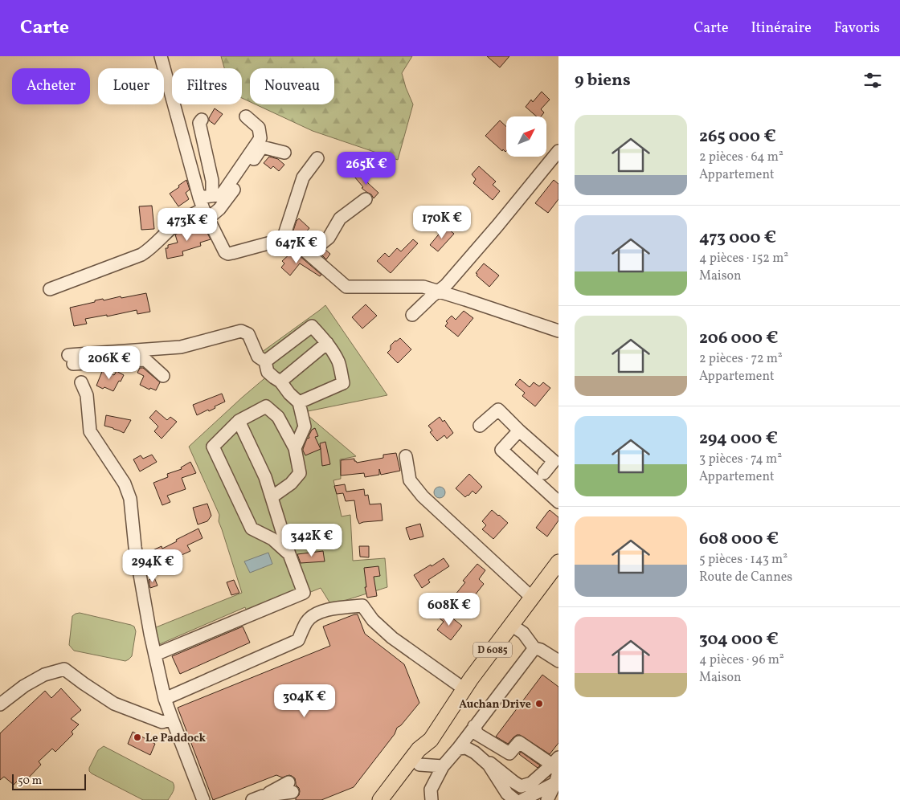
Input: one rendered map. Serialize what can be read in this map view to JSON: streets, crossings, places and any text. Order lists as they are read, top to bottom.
{
  "streets": {
    "main road": ["D 6085"]
  },
  "places": ["Auchan Drive", "Le Paddock"],
  "scale_bar": "50 m",
  "north": "top right",
  "page": {
    "header": "Carte",
    "nav": ["Carte", "Itinéraire", "Favoris"],
    "heading": "9 biens",
    "chip": [
      "Acheter",
      "Louer",
      "Filtres",
      "Nouveau"
    ],
    "list": [
      {
        "name": "265 000 €",
        "note": "2 pièces · 64 m² · Appartement"
      },
      {
        "name": "473 000 €",
        "note": "4 pièces · 152 m² · Maison"
      },
      {
        "name": "206 000 €",
        "note": "2 pièces · 72 m² · Appartement"
      },
      {
        "name": "294 000 €",
        "note": "3 pièces · 74 m² · Appartement"
      },
      {
        "name": "608 000 €",
        "note": "5 pièces · 143 m² · Route de Cannes"
      },
      {
        "name": "304 000 €",
        "note": "4 pièces · 96 m² · Maison"
      }
    ],
    "price": [
      "265K €",
      "170K €",
      "473K €",
      "647K €",
      "206K €",
      "342K €",
      "294K €",
      "608K €",
      "304K €"
    ],
    "scale": "50 m"
  }
}
